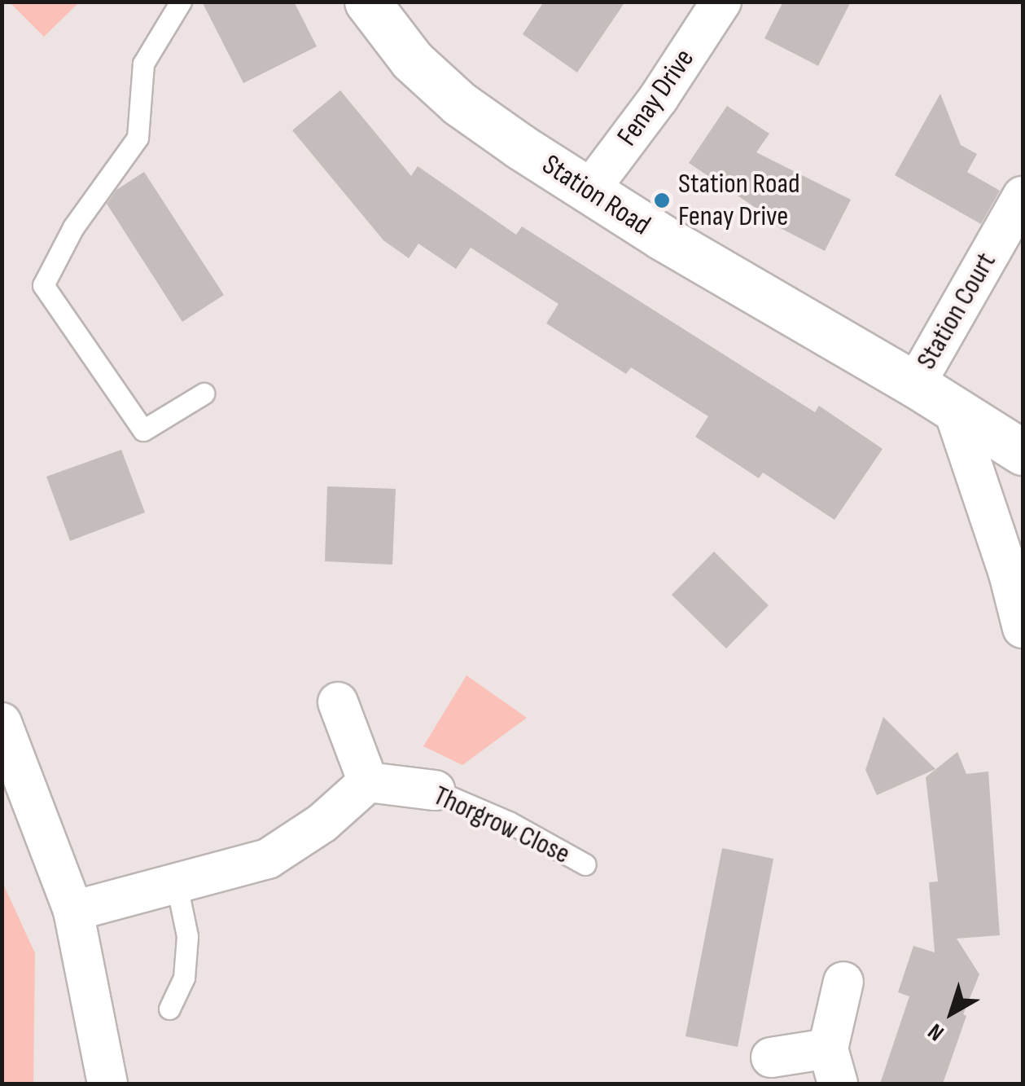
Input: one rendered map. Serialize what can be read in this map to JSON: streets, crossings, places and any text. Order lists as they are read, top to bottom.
{
  "streets": {
    "street": [
      "Fenay Drive",
      "Station Road",
      "Station Court",
      "Thorgrow Close"
    ]
  },
  "crossings": [
    ["Fenay Drive", "Station Road"],
    ["Station Road", "Station Court"]
  ],
  "places": ["Station Road Fenay Drive"],
  "north": "bottom left"
}
